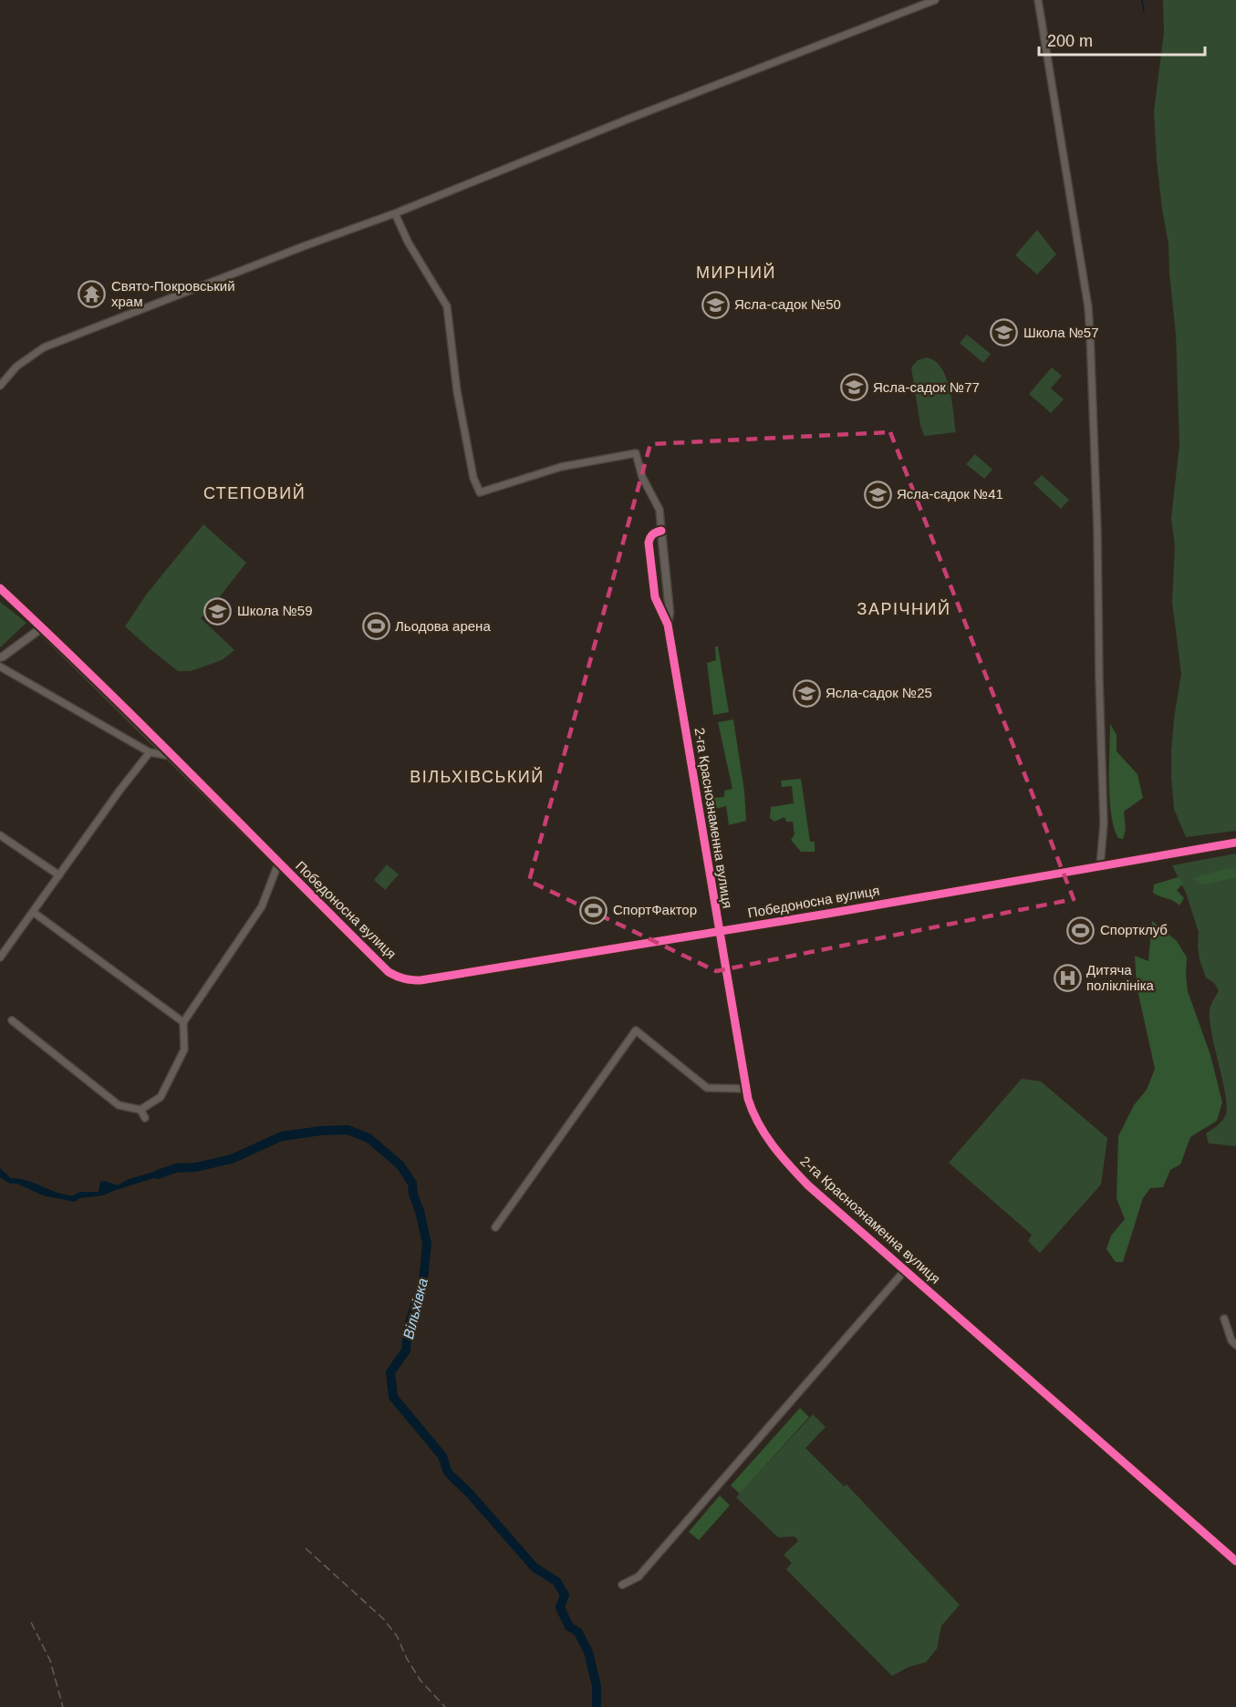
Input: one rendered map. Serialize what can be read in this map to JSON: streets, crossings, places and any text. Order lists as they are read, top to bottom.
{
  "streets": {
    "street": ["2-га Краснознаменна вулиця", "Победоносна вулиця"]
  },
  "crossings": [
    ["2-га Краснознаменна вулиця", "Победоносна вулиця"]
  ],
  "districts": [
    "МИРНИЙ",
    "СТЕПОВИЙ",
    "ЗАРІЧНИЙ",
    "ВІЛЬХІВСЬКИЙ"
  ],
  "water": ["Вільхівка"],
  "places": {
    "temple": ["Свято-Покровський храм"],
    "school or university": [
      "Ясла-садок №50",
      "Школа №57",
      "Ясла-садок №77",
      "Ясла-садок №41",
      "Школа №59",
      "Ясла-садок №25"
    ],
    "sports": ["Льодова арена", "СпортФактор", "Спортклуб"],
    "hospital": ["Дитяча поліклініка"]
  },
  "scale_bar": "200 m"
}
